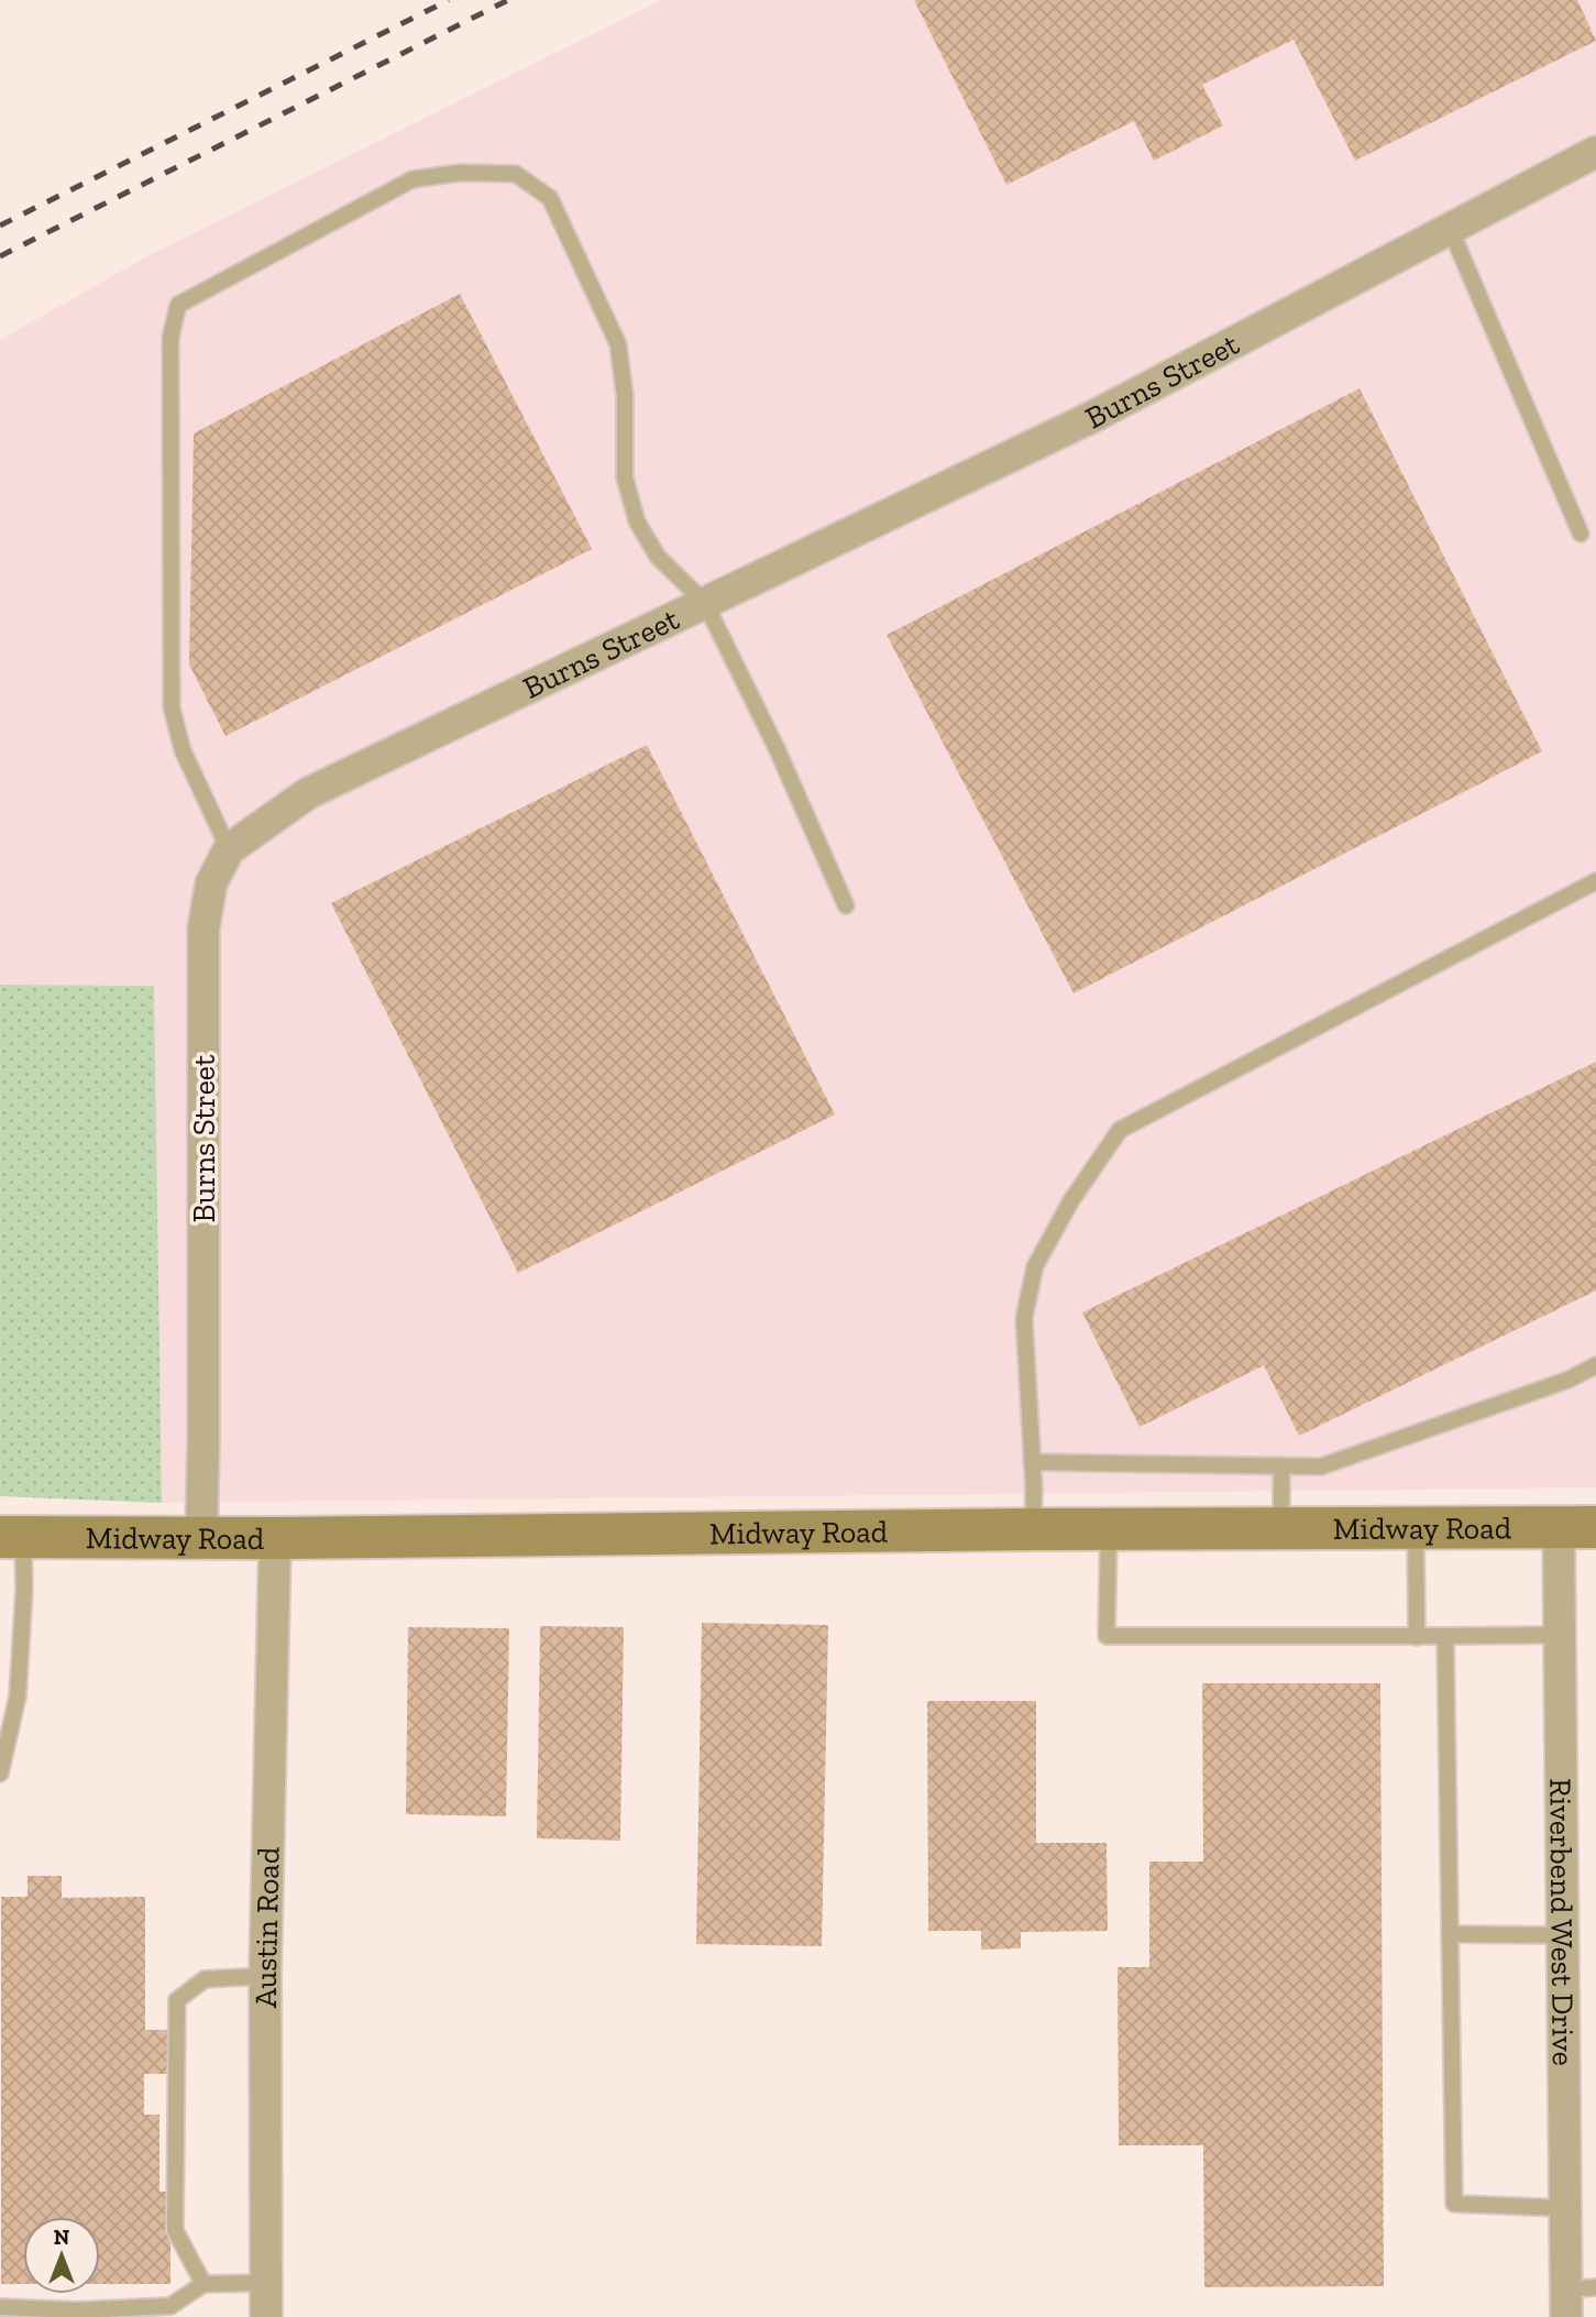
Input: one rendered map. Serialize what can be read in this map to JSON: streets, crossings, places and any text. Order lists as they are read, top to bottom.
{
  "streets": {
    "main road": ["Midway Road"],
    "street": ["Burns Street", "Riverbend West Drive", "Austin Road"]
  },
  "crossings": [
    ["Burns Street", "Midway Road"],
    ["Midway Road", "Riverbend West Drive"],
    ["Midway Road", "Austin Road"]
  ],
  "north": "top"
}
